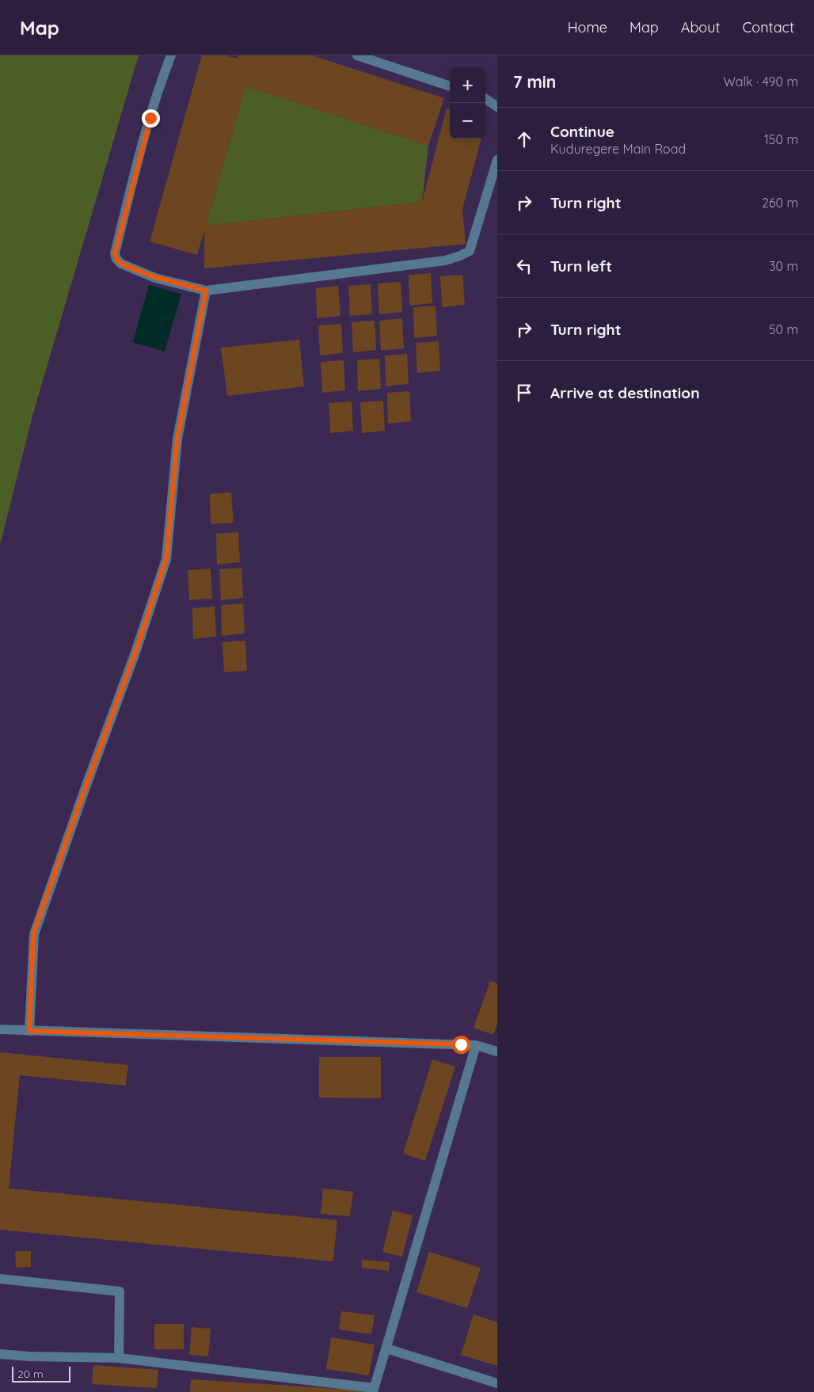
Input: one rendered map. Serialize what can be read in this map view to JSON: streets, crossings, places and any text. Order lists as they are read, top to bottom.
{
  "scale_bar": "20 m",
  "page": {
    "header": "Map",
    "nav": [
      "Home",
      "Map",
      "About",
      "Contact"
    ],
    "heading": ["7 min", "Walk · 490 m"],
    "map_buttons": ["+", "−"],
    "list": [
      ["Continue", "Kuduregere Main Road", "150 m"],
      ["Turn right", "260 m"],
      ["Turn left", "30 m"],
      ["Turn right", "50 m"],
      "Arrive at destination"
    ],
    "scale": "20 m"
  }
}
